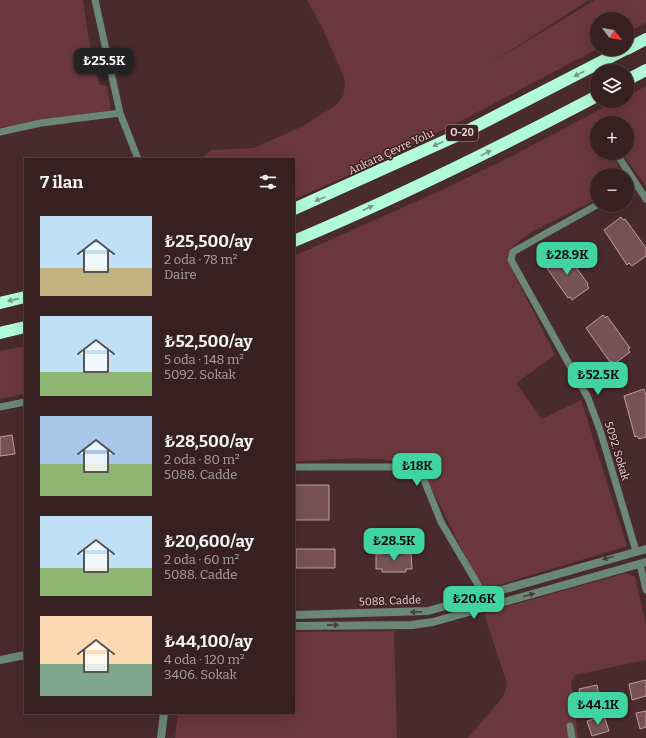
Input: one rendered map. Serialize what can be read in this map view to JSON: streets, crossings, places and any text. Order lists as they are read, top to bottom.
{
  "streets": {
    "highway": ["O-20", "Ankara Çevre Yolu"],
    "street": ["5092. Sokak", "5088. Cadde"]
  },
  "crossings": [
    ["5092. Sokak", "5088. Cadde"]
  ],
  "north": "bottom right",
  "page": {
    "map_buttons": ["+", "−"],
    "price": [
      "₺25.5K",
      "₺28.9K",
      "₺52.5K",
      "₺18K",
      "₺28.5K",
      "₺20.6K",
      "₺44.1K"
    ],
    "heading": "7 ilan",
    "list": [
      {
        "name": "₺25,500/ay",
        "note": "2 oda · 78 m² · Daire"
      },
      {
        "name": "₺52,500/ay",
        "note": "5 oda · 148 m² · 5092. Sokak"
      },
      {
        "name": "₺28,500/ay",
        "note": "2 oda · 80 m² · 5088. Cadde"
      },
      {
        "name": "₺20,600/ay",
        "note": "2 oda · 60 m² · 5088. Cadde"
      },
      {
        "name": "₺44,100/ay",
        "note": "4 oda · 120 m² · 3406. Sokak"
      }
    ]
  }
}
